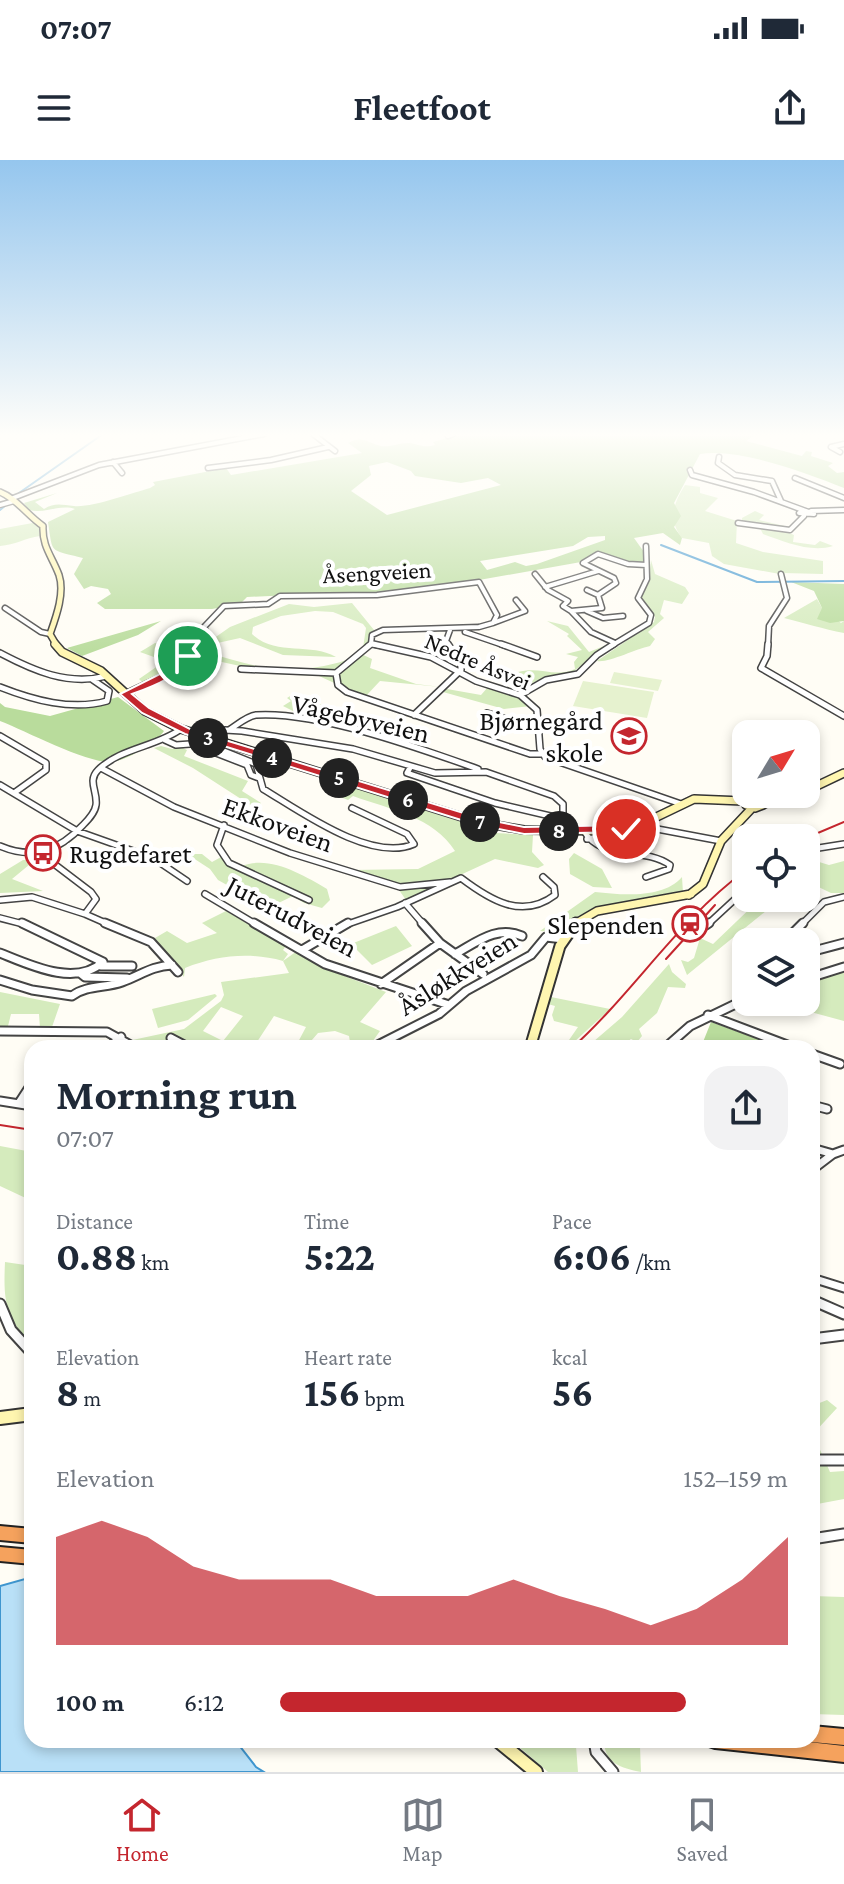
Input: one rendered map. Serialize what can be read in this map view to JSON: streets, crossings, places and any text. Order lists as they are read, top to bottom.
{
  "streets": {
    "street": [
      "Åsengveien",
      "Nedre Åsvei",
      "Vågebyveien",
      "Ekkoveien",
      "Juterudveien",
      "Åsløkkveien"
    ]
  },
  "crossings": [
    ["Åsengveien", "Nedre Åsvei"],
    ["Juterudveien", "Åsløkkveien"]
  ],
  "places": {
    "school or university": ["Bjørnegård skole"],
    "bus stop": ["Rugdefaret"],
    "station": ["Slependen"]
  },
  "north": "top right",
  "page": {
    "status": "07:07",
    "header": "Fleetfoot",
    "pins": [
      "3",
      "4",
      "5",
      "6",
      "7",
      "8"
    ],
    "heading": ["Morning run", "07:07"],
    "stats": [
      ["Distance", "0.88 km"],
      ["Time", "5:22"],
      ["Pace", "6:06 /km"],
      ["Elevation", "8 m"],
      ["Heart rate", "156 bpm"],
      ["kcal", "56"]
    ],
    "chart": ["Elevation", "152–159 m"],
    "list": [
      {
        "name": "100 m",
        "note": "6:12"
      }
    ],
    "tabs": ["Home", "Map", "Saved"]
  }
}
